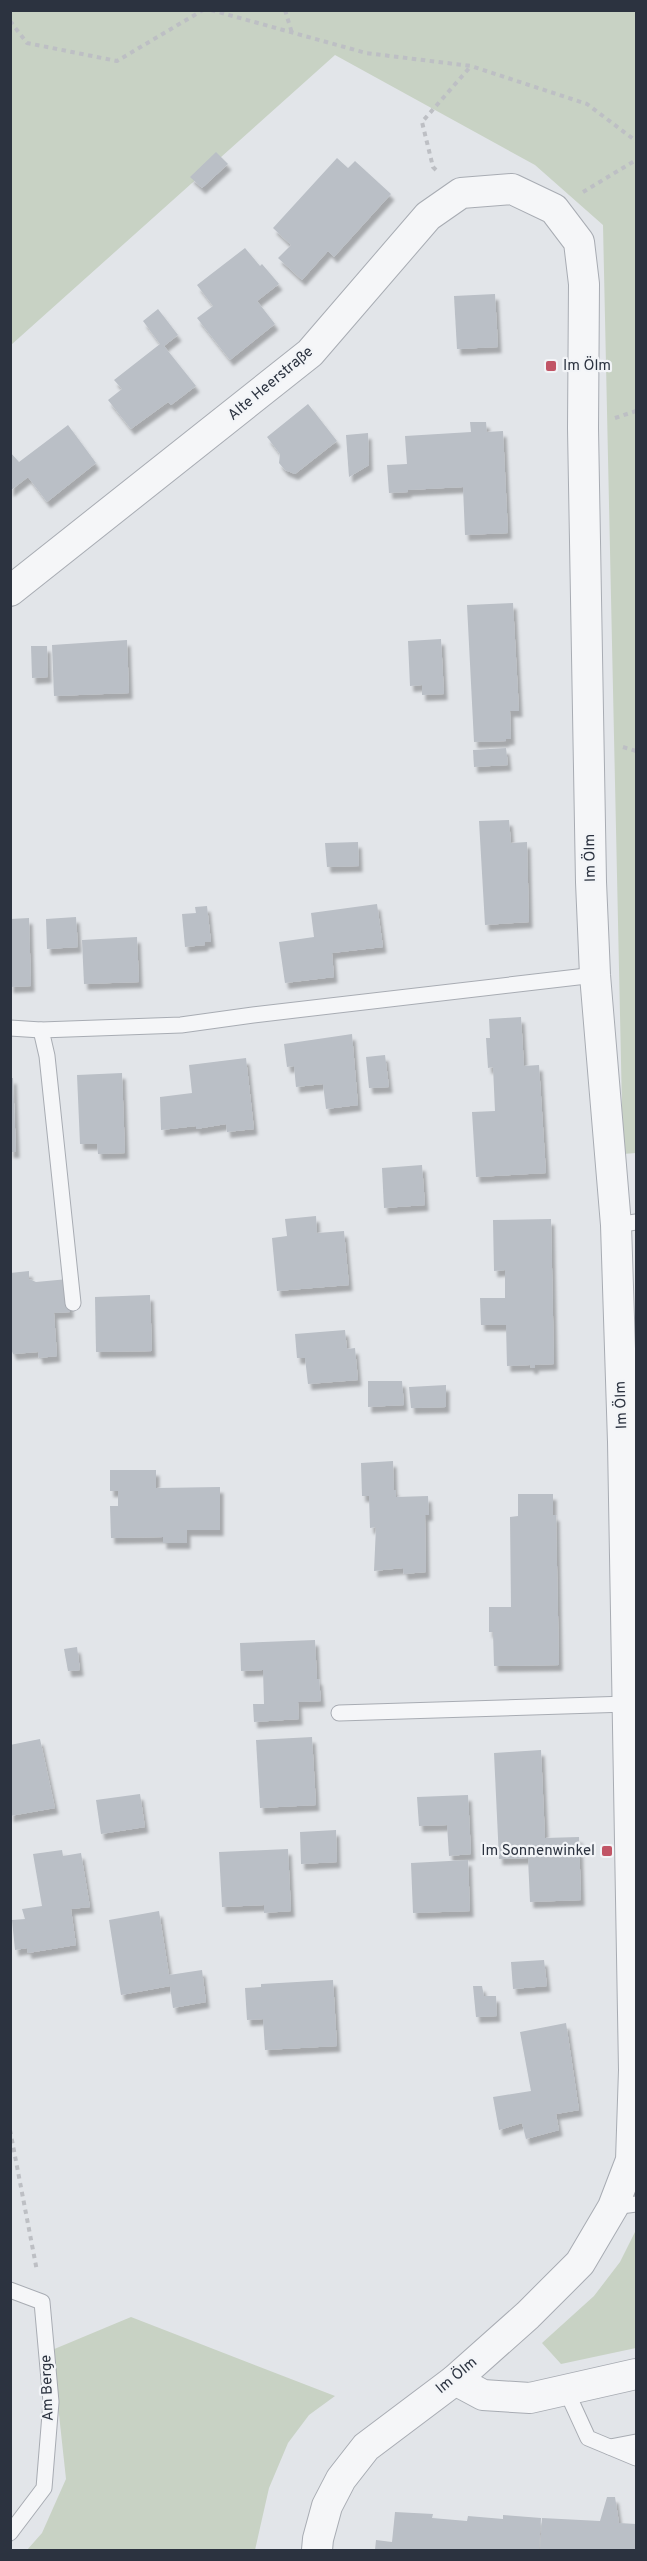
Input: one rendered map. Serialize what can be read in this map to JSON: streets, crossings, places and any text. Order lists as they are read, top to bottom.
{
  "streets": {
    "street": ["Alte Heerstraße", "Im Ölm"],
    "lane": ["Am Berge"]
  },
  "places": {
    "transit": ["Im Ölm", "Im Sonnenwinkel"]
  }
}
